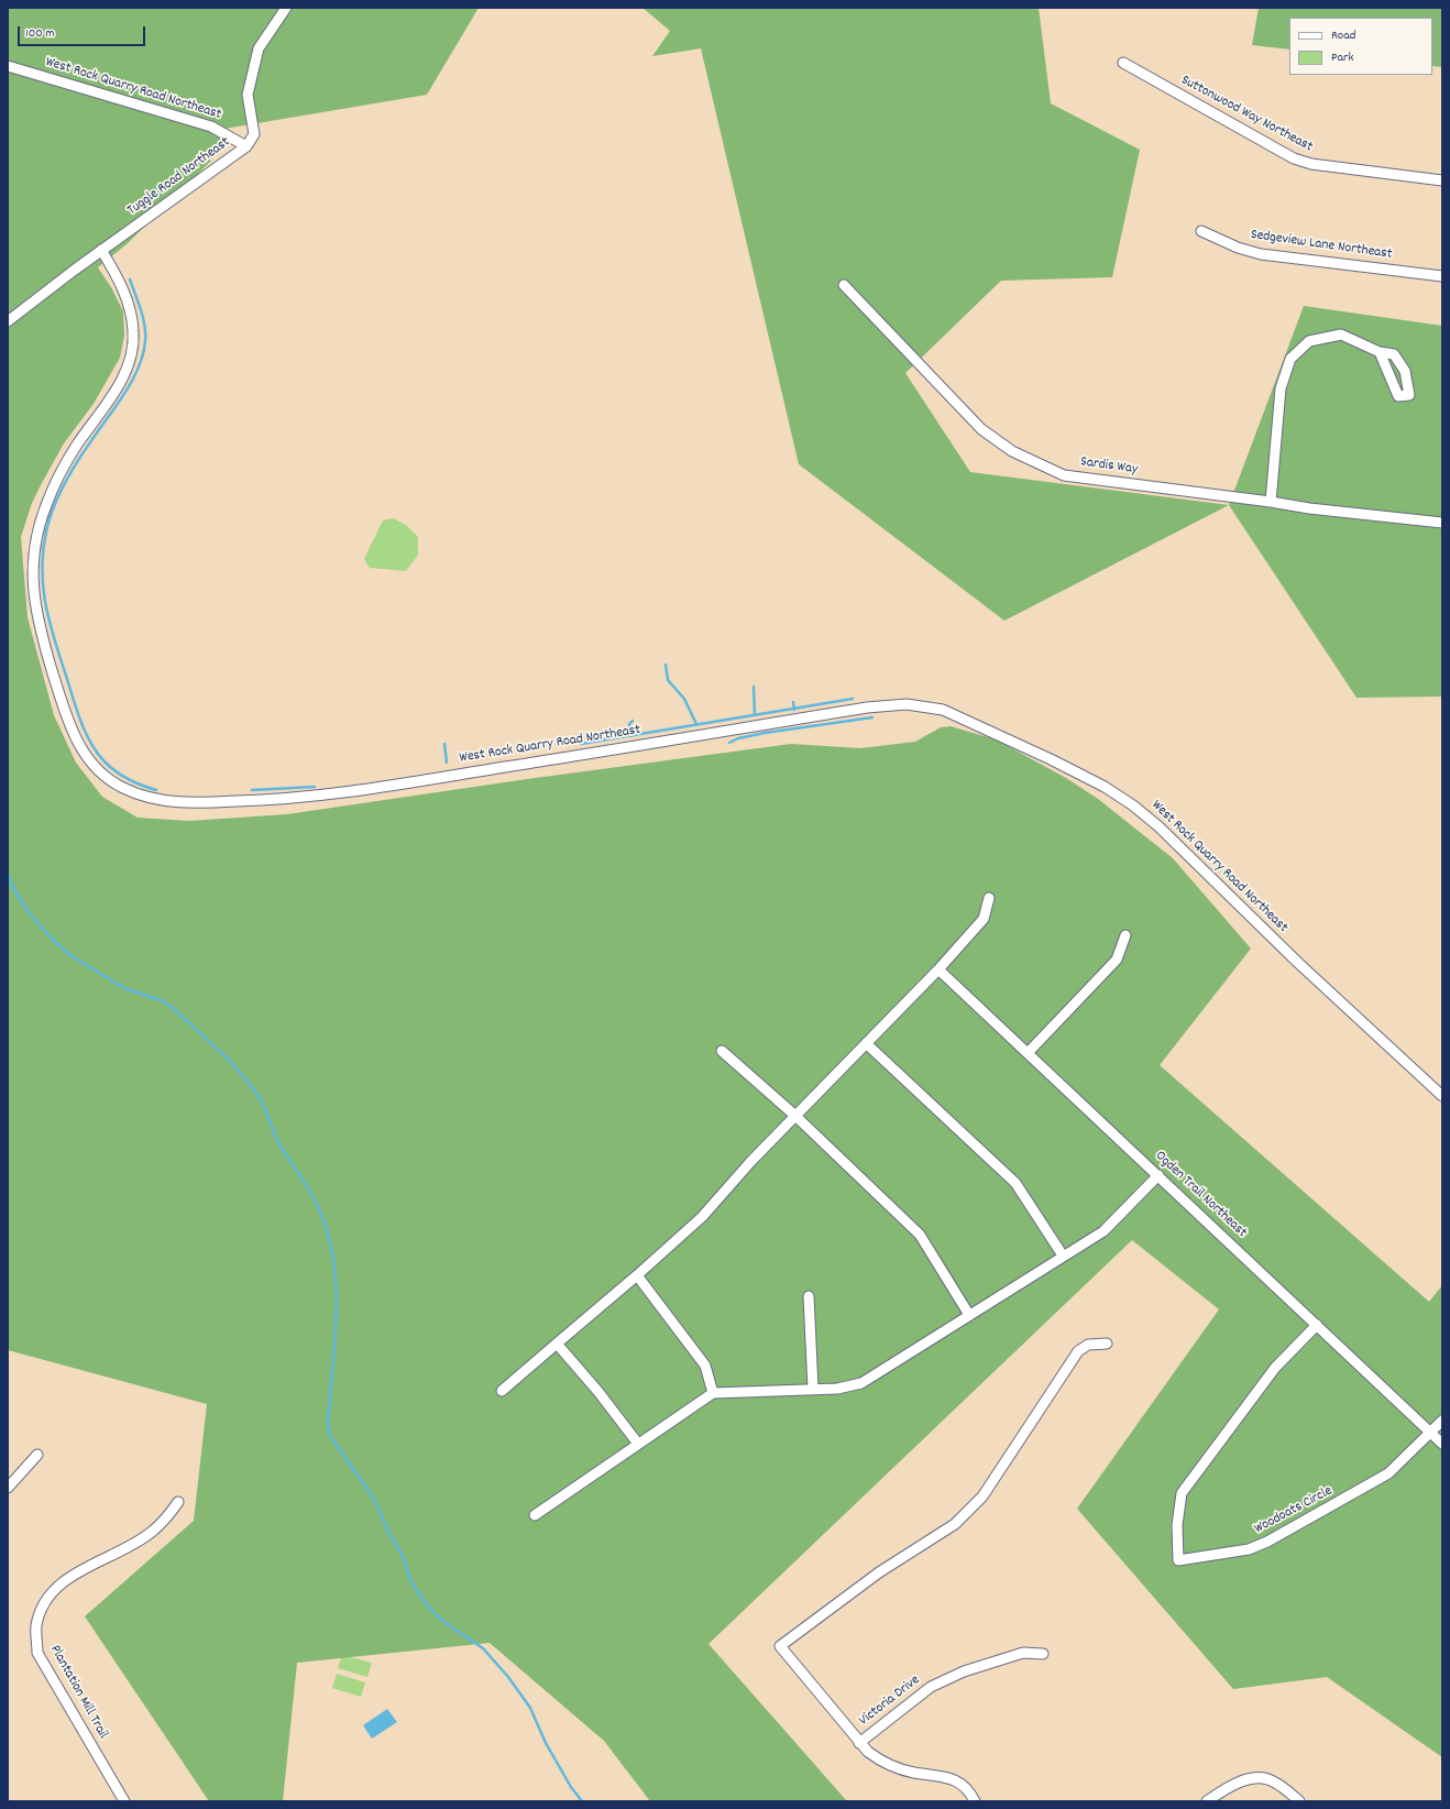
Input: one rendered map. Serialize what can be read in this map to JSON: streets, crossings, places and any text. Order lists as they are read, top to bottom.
{
  "streets": {
    "street": [
      "West Rock Quarry Road Northeast",
      "Suttonwood Way Northeast",
      "Tuggle Road Northeast",
      "Sedgeview Lane Northeast",
      "Sardis Way",
      "Ogden Trail Northeast",
      "Woodoats Circle",
      "Plantation Mill Trail",
      "Victoria Drive"
    ]
  },
  "crossings": [
    ["West Rock Quarry Road Northeast", "Tuggle Road Northeast"],
    ["Ogden Trail Northeast", "Woodoats Circle"]
  ],
  "legend": ["Road", "Park"],
  "scale_bar": "100 m"
}
